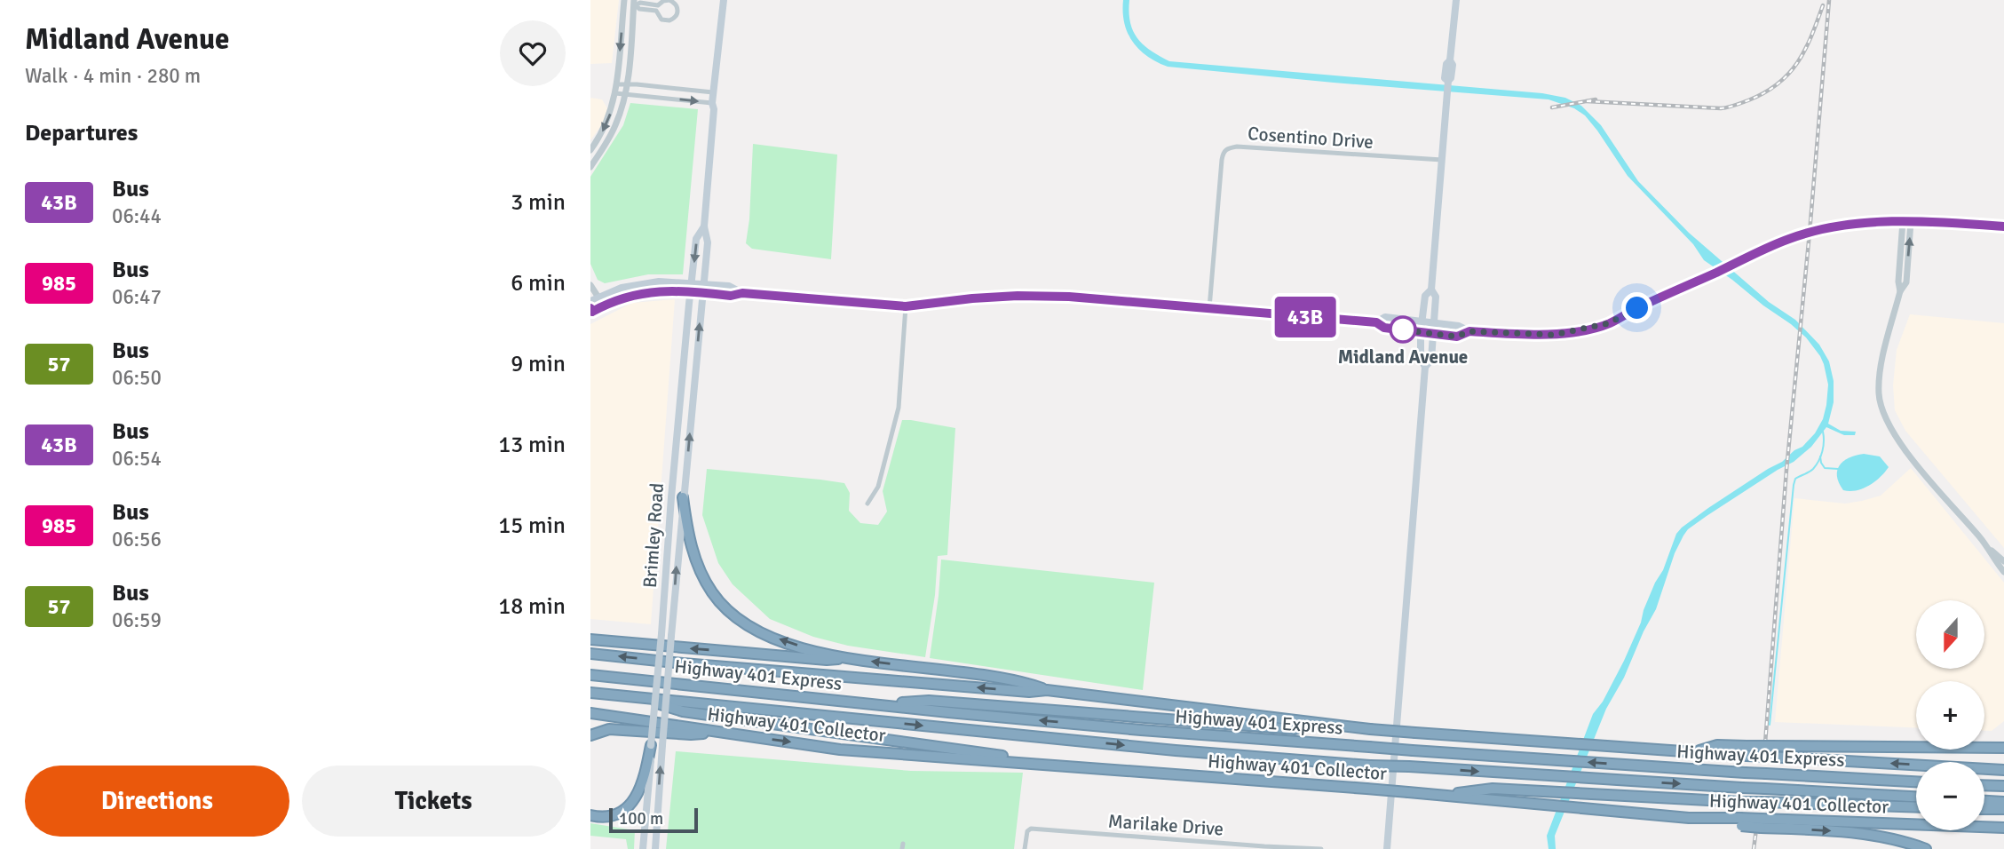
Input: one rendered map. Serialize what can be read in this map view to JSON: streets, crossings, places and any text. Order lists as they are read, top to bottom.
{
  "streets": {
    "highway": ["Highway 401 Express", "Highway 401 Collector"],
    "main road": ["Brimley Road"],
    "street": ["Cosentino Drive", "Marilake Drive"]
  },
  "places": ["Midland Avenue"],
  "lines": ["bus line 43B"],
  "scale_bar": "100 m",
  "north": "bottom",
  "page": {
    "heading": [
      ["Midland Avenue", "Walk · 4 min · 280 m"],
      "Departures"
    ],
    "on_map": "43B",
    "list": [
      {
        "mark": "43B",
        "name": "Bus",
        "note": "06:44",
        "value": "3 min"
      },
      {
        "mark": "985",
        "name": "Bus",
        "note": "06:47",
        "value": "6 min"
      },
      {
        "mark": "57",
        "name": "Bus",
        "note": "06:50",
        "value": "9 min"
      },
      {
        "mark": "43B",
        "name": "Bus",
        "note": "06:54",
        "value": "13 min"
      },
      {
        "mark": "985",
        "name": "Bus",
        "note": "06:56",
        "value": "15 min"
      },
      {
        "mark": "57",
        "name": "Bus",
        "note": "06:59",
        "value": "18 min"
      }
    ],
    "map_buttons": ["+", "−"],
    "buttons": ["Directions", "Tickets"],
    "scale": "100 m"
  }
}
